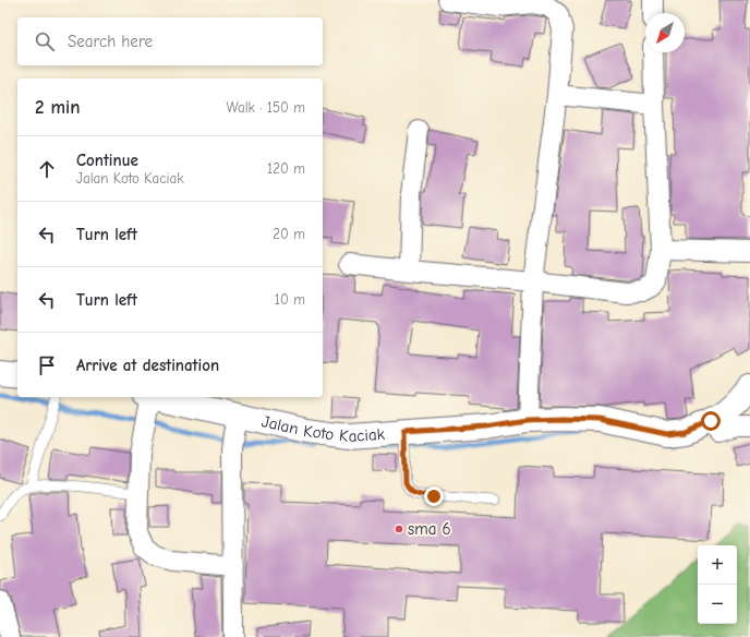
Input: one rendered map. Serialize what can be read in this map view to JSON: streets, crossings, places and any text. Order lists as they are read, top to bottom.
{
  "streets": {
    "street": ["Jalan Koto Kaciak"]
  },
  "places": ["sma 6"],
  "north": "bottom left",
  "page": {
    "search": "Search here",
    "heading": ["2 min", "Walk · 150 m"],
    "list": [
      ["Continue", "Jalan Koto Kaciak", "120 m"],
      ["Turn left", "20 m"],
      ["Turn left", "10 m"],
      "Arrive at destination"
    ],
    "map_buttons": ["+", "−"]
  }
}
